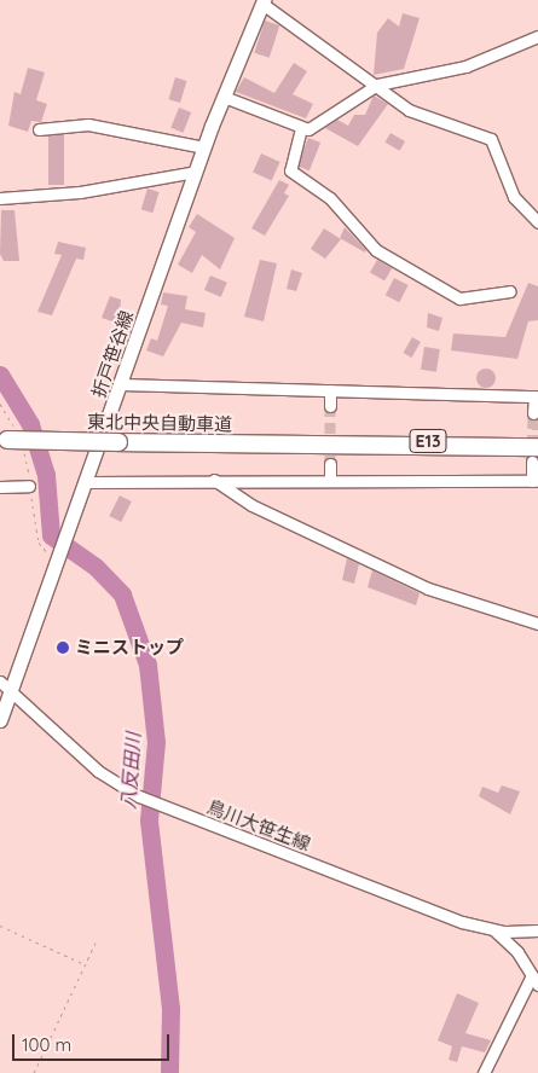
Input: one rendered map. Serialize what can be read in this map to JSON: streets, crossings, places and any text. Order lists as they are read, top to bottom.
{
  "streets": {
    "highway": ["東北中央自動車道", "E13"],
    "main road": ["折戸笹谷線"],
    "street": ["鳥川大笹生線"]
  },
  "crossings": [
    ["折戸笹谷線", "鳥川大笹生線"]
  ],
  "water": ["八反田川"],
  "places": ["ミニストップ"],
  "scale_bar": "100 m"
}
